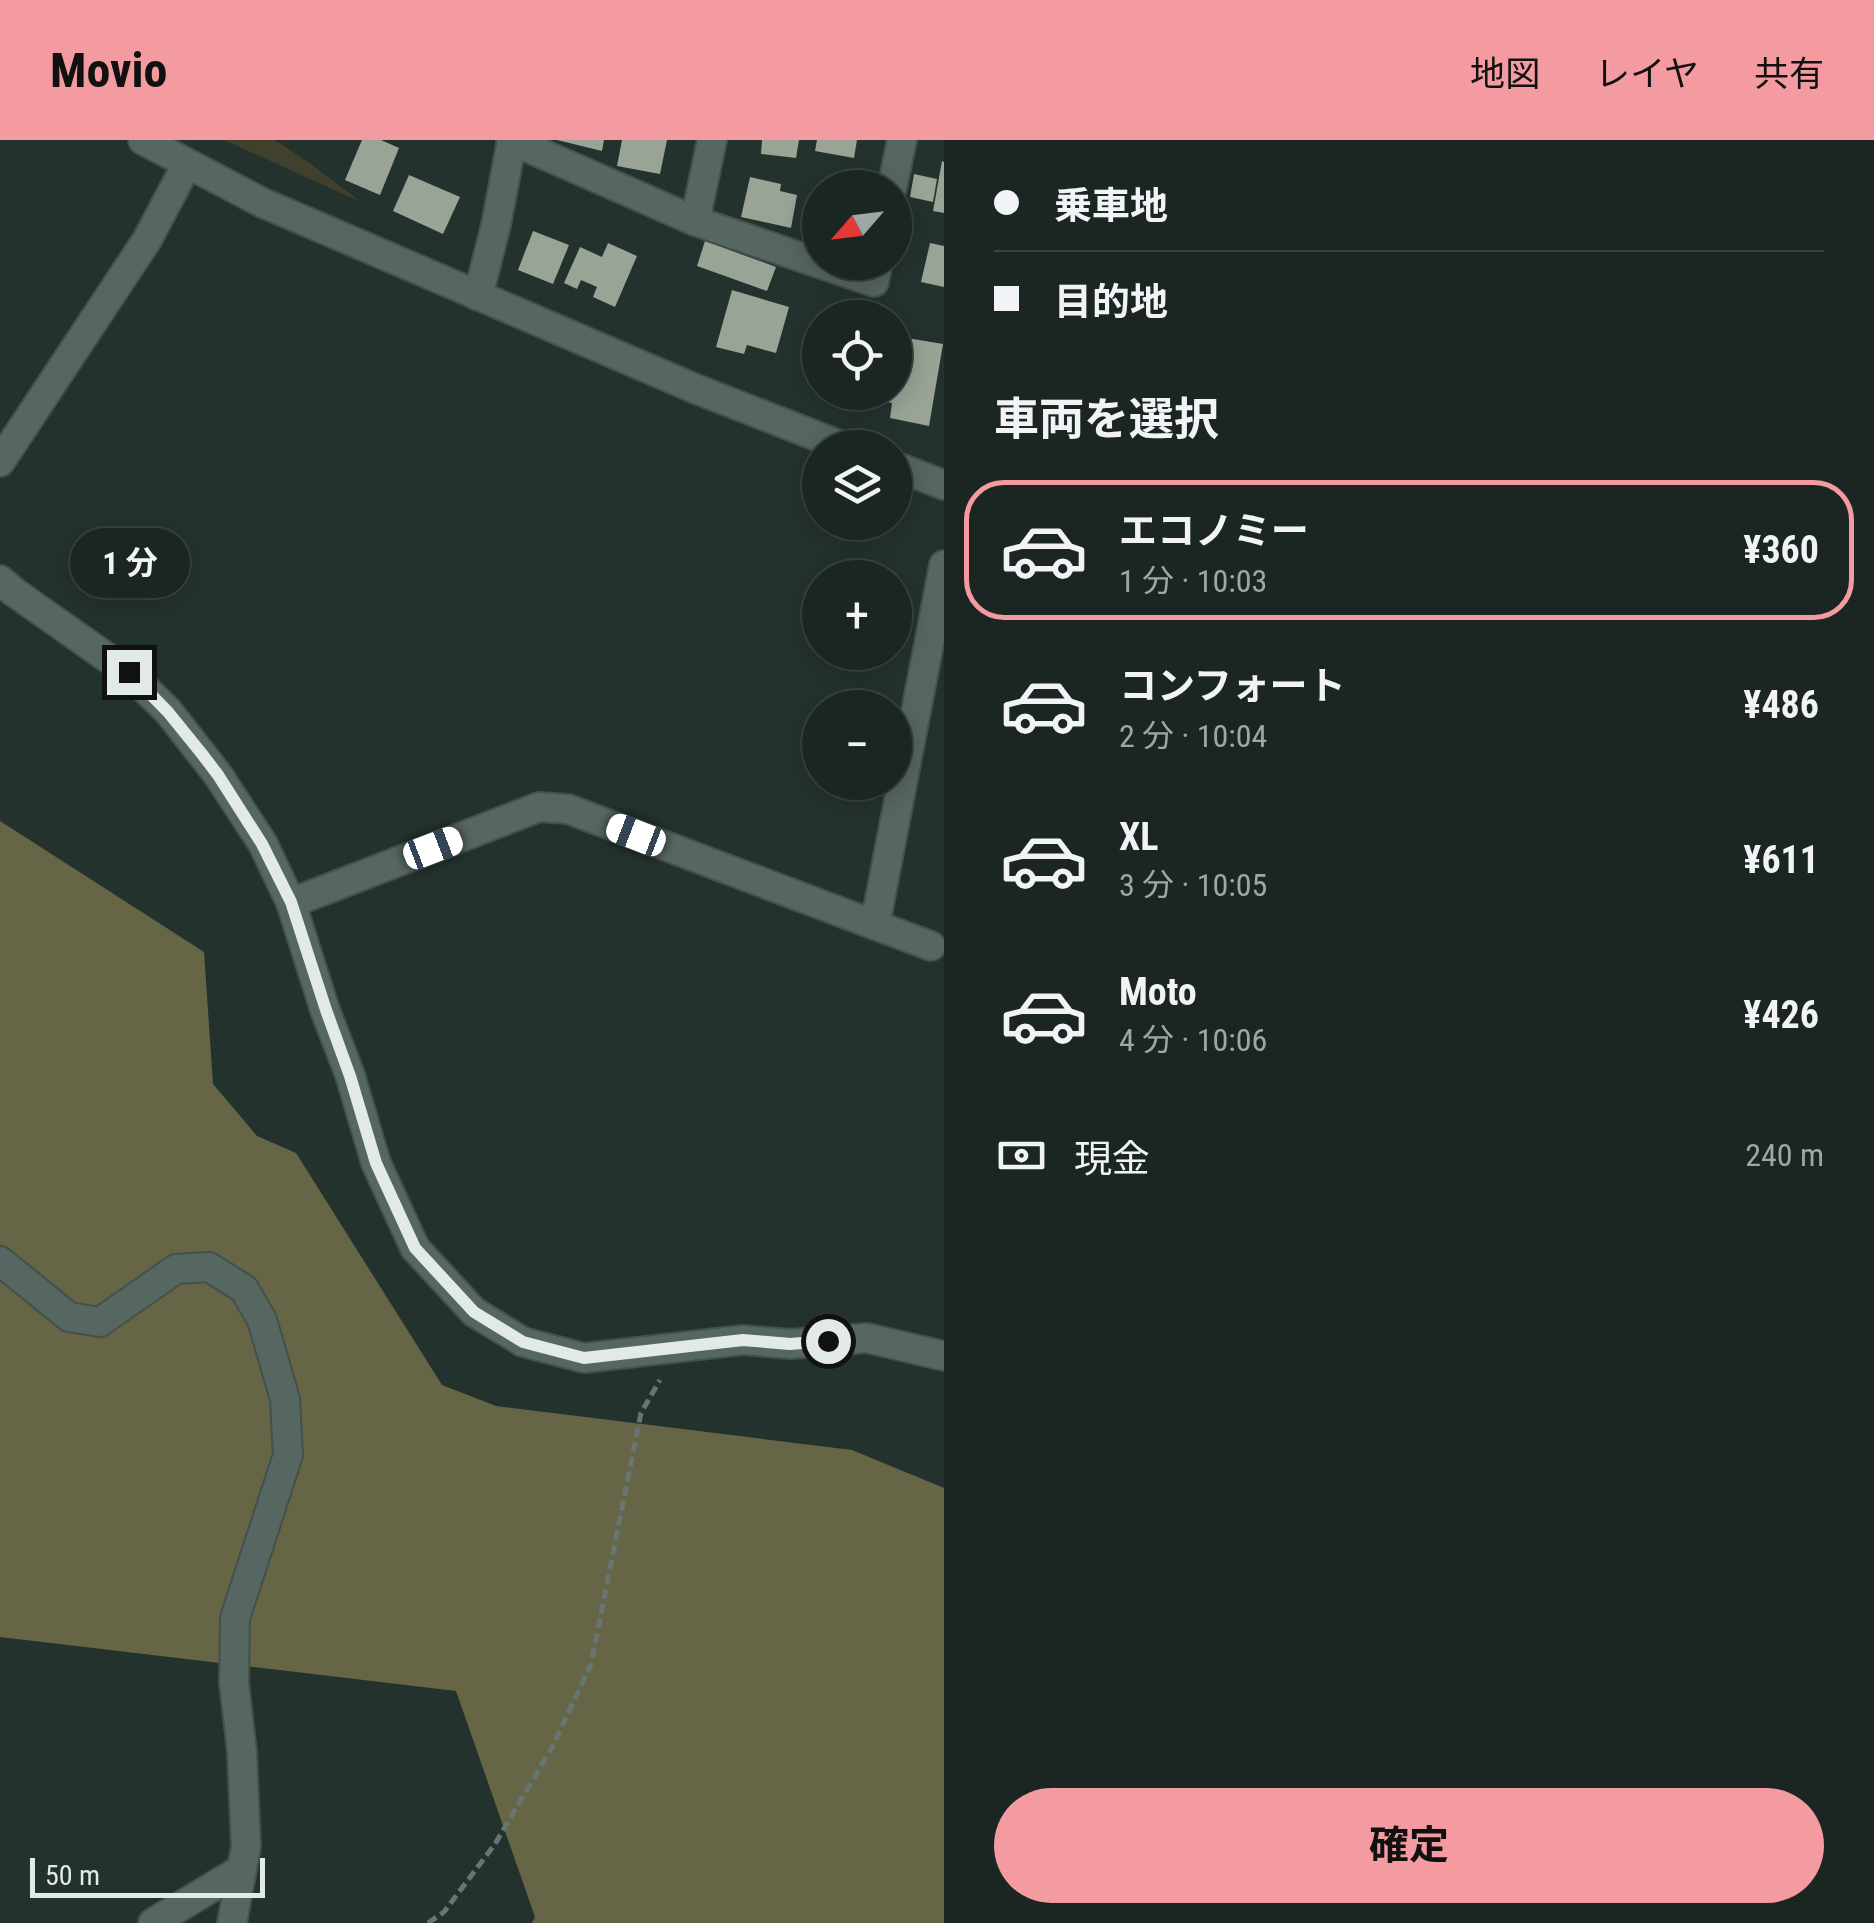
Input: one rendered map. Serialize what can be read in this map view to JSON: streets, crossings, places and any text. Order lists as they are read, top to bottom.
{
  "scale_bar": "50 m",
  "north": "bottom left",
  "page": {
    "header": "Movio",
    "nav": ["地図", "レイヤ", "共有"],
    "banner": ["乗車地", "目的地"],
    "map_buttons": ["+", "−"],
    "heading": "車両を選択",
    "list": [
      {
        "name": "エコノミー",
        "note": "1 分 · 10:03",
        "value": "¥360"
      },
      {
        "name": "コンフォート",
        "note": "2 分 · 10:04",
        "value": "¥486"
      },
      {
        "name": "XL",
        "note": "3 分 · 10:05",
        "value": "¥611"
      },
      {
        "name": "Moto",
        "note": "4 分 · 10:06",
        "value": "¥426"
      }
    ],
    "bubble": "1 分",
    "pay": ["現金", "240 m"],
    "buttons": "確定",
    "scale": "50 m"
  }
}
